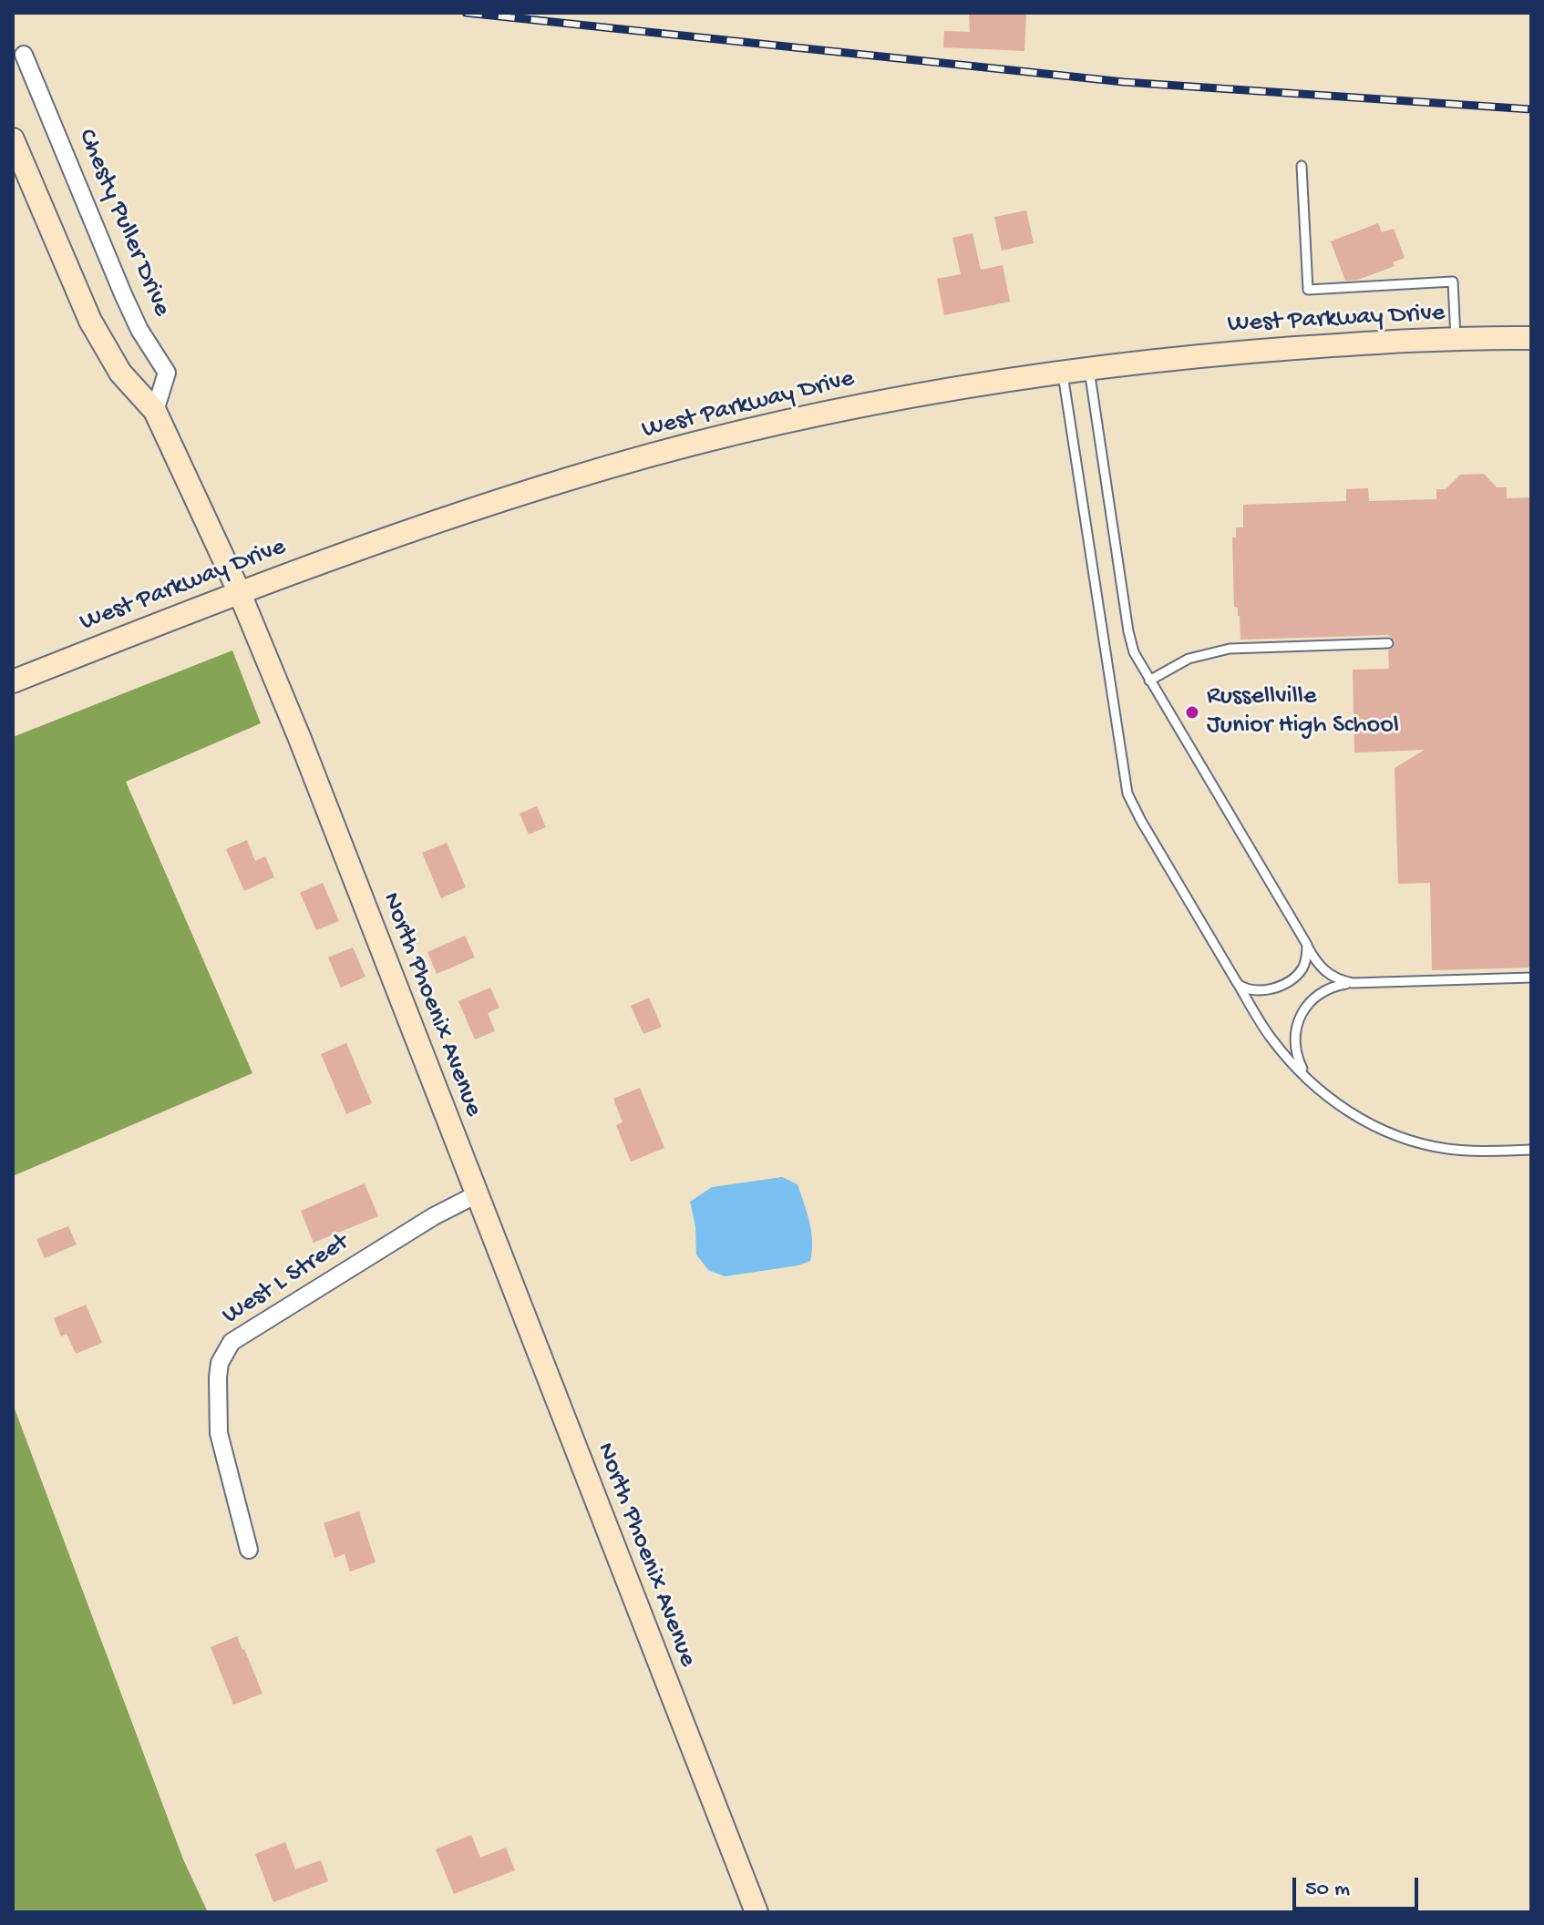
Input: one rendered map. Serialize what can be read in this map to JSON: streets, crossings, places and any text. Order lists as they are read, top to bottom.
{
  "streets": {
    "street": [
      "Chesty Puller Drive",
      "West Parkway Drive",
      "North Phoenix Avenue",
      "West L Street"
    ]
  },
  "crossings": [
    ["Chesty Puller Drive", "North Phoenix Avenue"],
    ["West Parkway Drive", "North Phoenix Avenue"],
    ["North Phoenix Avenue", "West L Street"]
  ],
  "places": ["Russellville Junior High School"],
  "scale_bar": "50 m"
}
